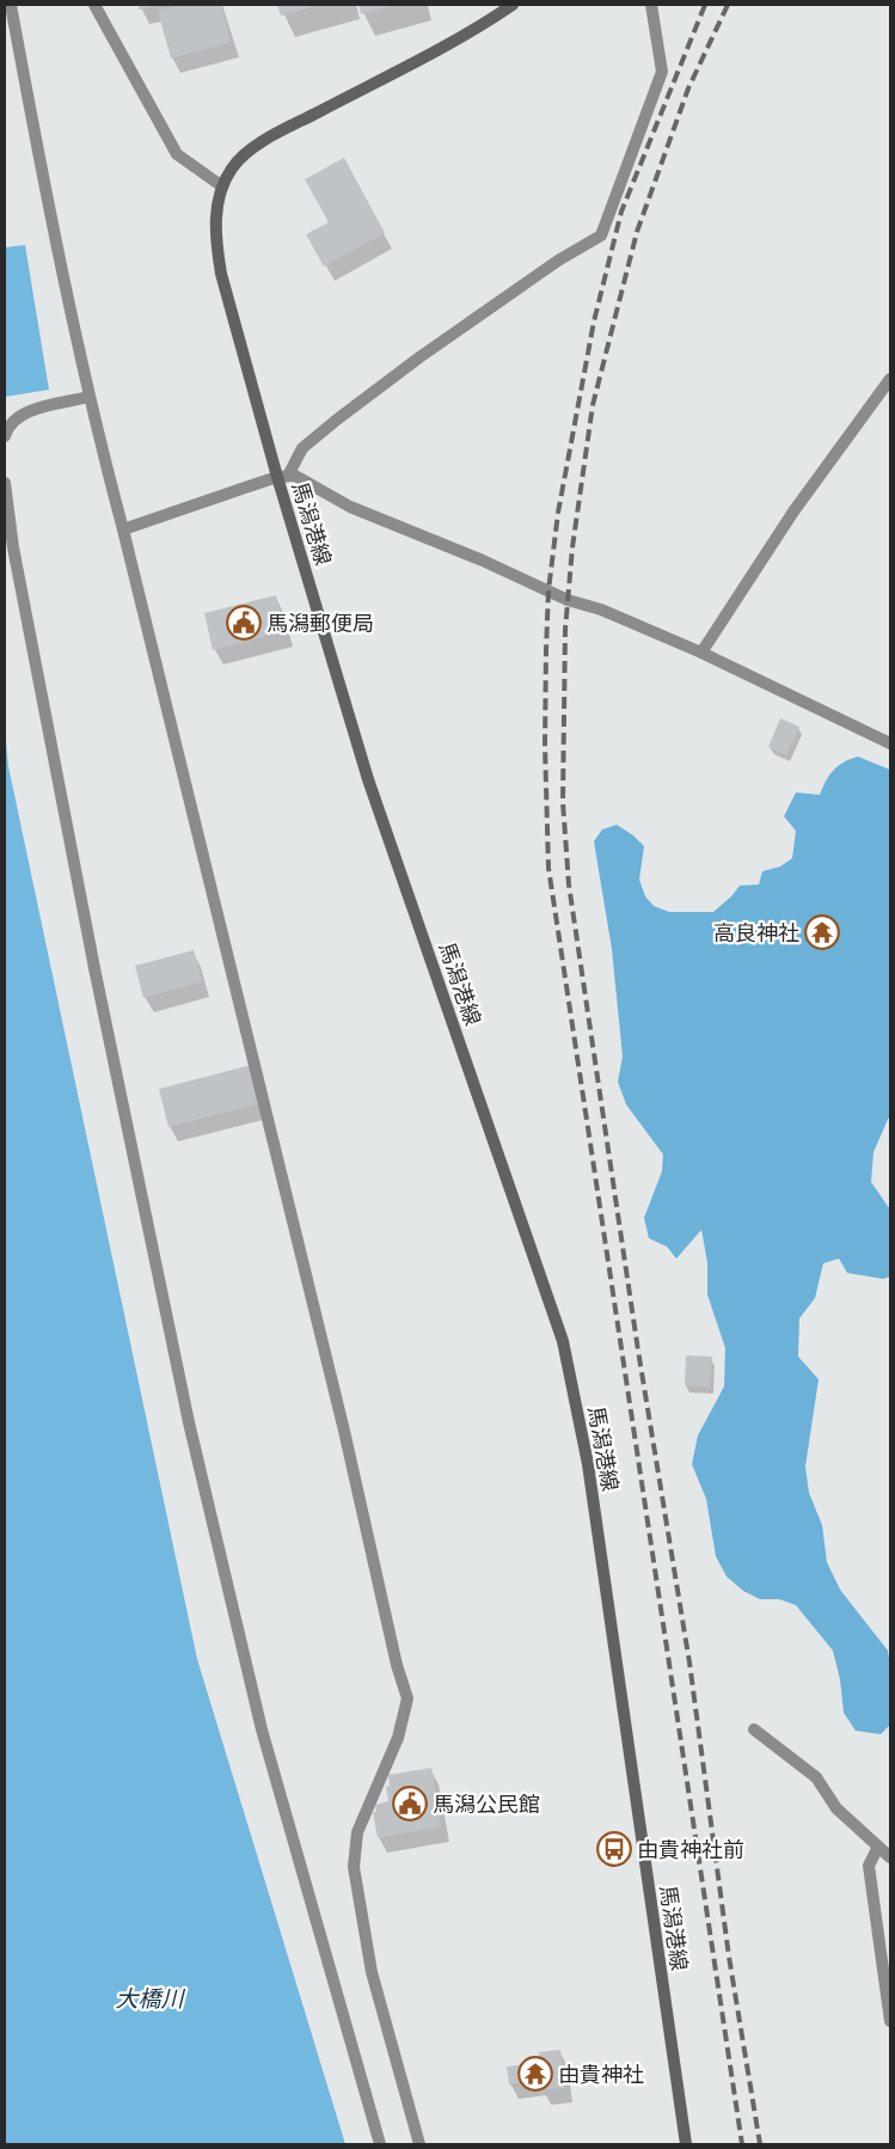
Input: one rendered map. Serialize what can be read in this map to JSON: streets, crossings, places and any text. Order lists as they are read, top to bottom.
{
  "streets": {
    "main road": ["馬潟港線"]
  },
  "water": ["大橋川"],
  "places": {
    "public building": ["馬潟郵便局", "馬潟公民館"],
    "temple": ["高良神社", "由貴神社"],
    "bus stop": ["由貴神社前"]
  }
}
